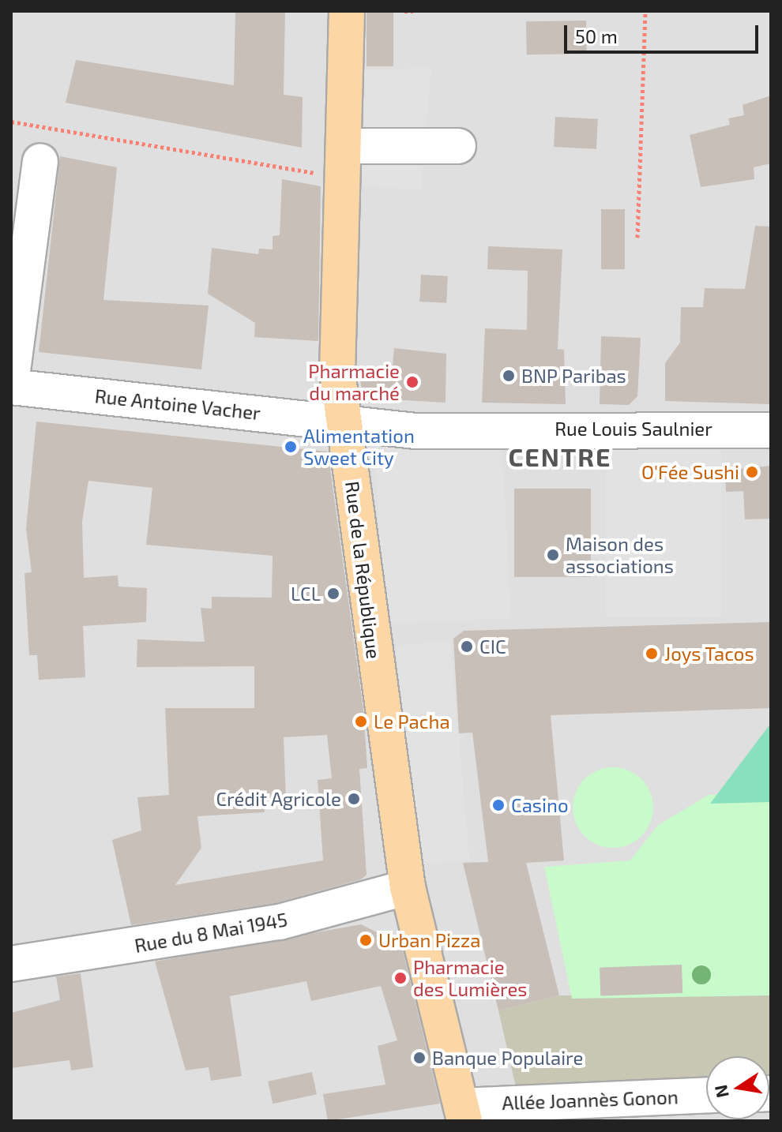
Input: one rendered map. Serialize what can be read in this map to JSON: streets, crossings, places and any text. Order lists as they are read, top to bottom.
{
  "streets": {
    "main road": ["Rue de la République"],
    "street": [
      "Rue Antoine Vacher",
      "Rue Louis Saulnier",
      "Rue du 8 Mai 1945",
      "Allée Joannès Gonon"
    ]
  },
  "crossings": [
    ["Rue Antoine Vacher", "Rue Louis Saulnier"],
    ["Rue Antoine Vacher", "Rue de la République"],
    ["Rue Louis Saulnier", "Rue de la République"],
    ["Rue de la République", "Rue du 8 Mai 1945"],
    ["Rue de la République", "Allée Joannès Gonon"]
  ],
  "districts": ["CENTRE"],
  "places": [
    "BNP Paribas",
    "Pharmacie du marché",
    "Alimentation Sweet City",
    "O'Fée Sushi",
    "Maison des associations",
    "LCL",
    "CIC",
    "Joys Tacos",
    "Le Pacha",
    "Crédit Agricole",
    "Casino",
    "Urban Pizza",
    "Pharmacie des Lumières",
    "Banque Populaire"
  ],
  "scale_bar": "50 m",
  "north": "left"
}
